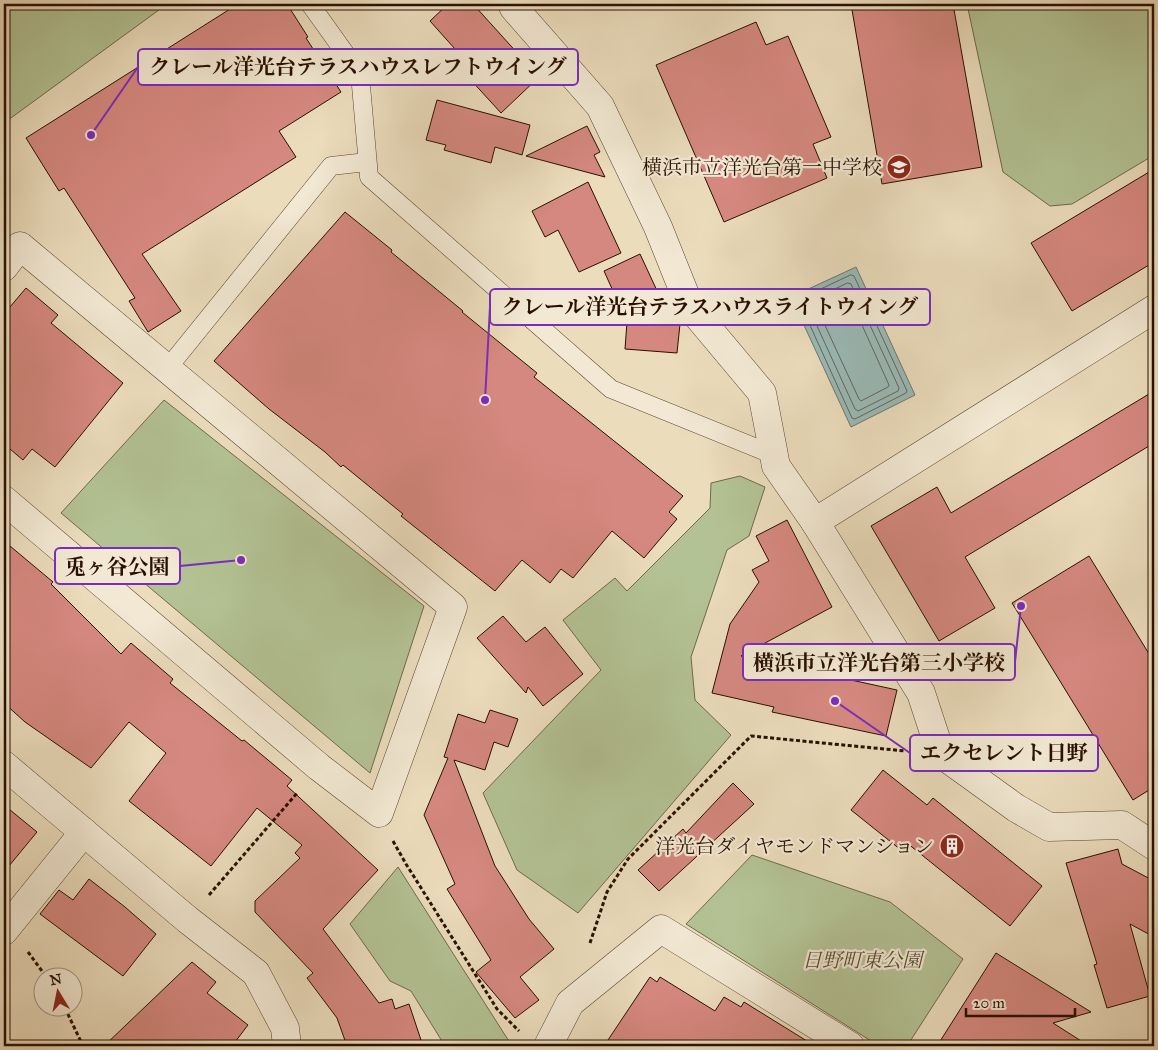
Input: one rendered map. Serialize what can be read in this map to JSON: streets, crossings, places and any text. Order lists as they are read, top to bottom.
{
  "parks": ["日野町東公園"],
  "places": {
    "other": [
      "クレール洋光台テラスハウスレフトウイング",
      "クレール洋光台テラスハウスライトウイング",
      "兎ヶ谷公園",
      "横浜市立洋光台第三小学校",
      "エクセレント日野"
    ],
    "school or university": ["横浜市立洋光台第一中学校"],
    "building": ["洋光台ダイヤモンドマンション"]
  },
  "scale_bar": "20 m",
  "north": "top"
}
